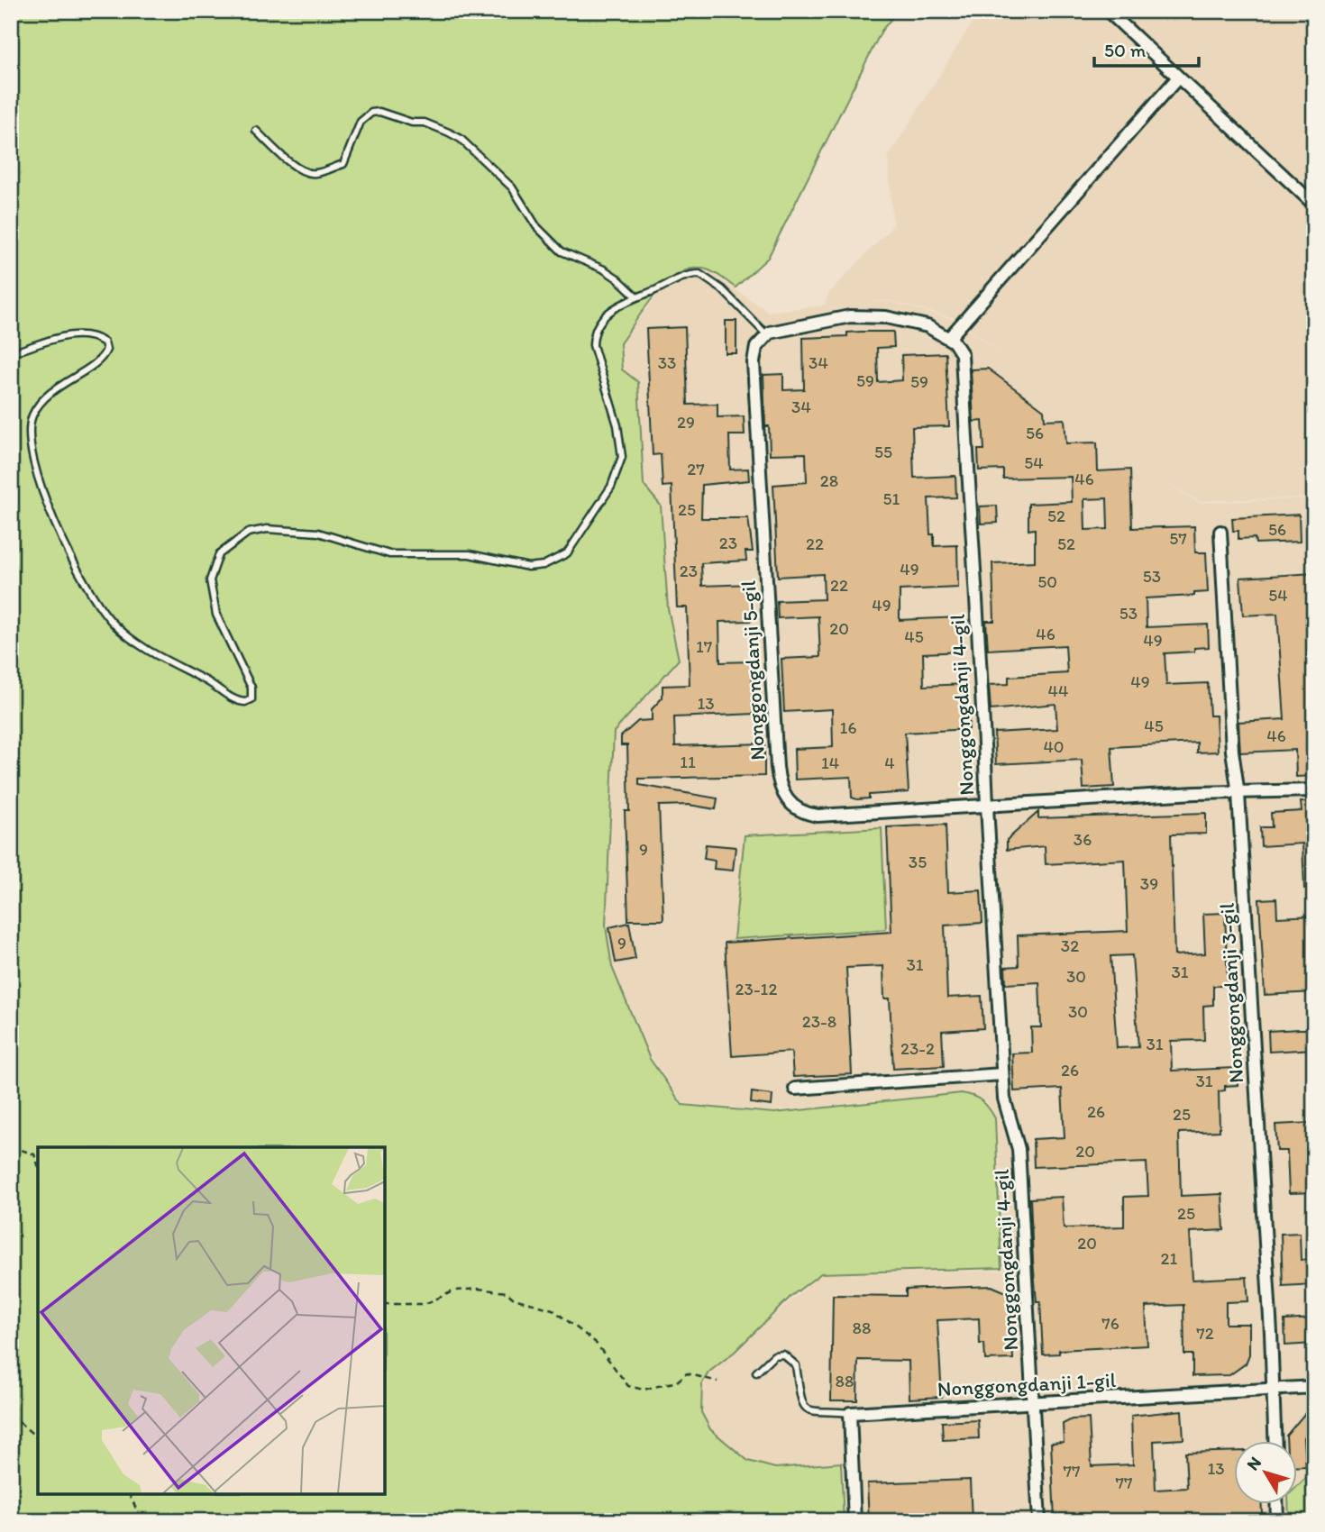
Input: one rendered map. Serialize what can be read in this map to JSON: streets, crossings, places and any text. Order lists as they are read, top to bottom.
{
  "streets": {
    "street": [
      "Nonggongdanji 5-gil",
      "Nonggongdanji 4-gil",
      "Nonggongdanji 3-gil",
      "Nonggongdanji 1-gil"
    ]
  },
  "crossings": [
    ["Nonggongdanji 5-gil", "Nonggongdanji 4-gil"],
    ["Nonggongdanji 5-gil", "Nonggongdanji 3-gil"],
    ["Nonggongdanji 4-gil", "Nonggongdanji 1-gil"],
    ["Nonggongdanji 3-gil", "Nonggongdanji 1-gil"]
  ],
  "house_numbers": [
    "33",
    "34",
    "59",
    "59",
    "34",
    "29",
    "56",
    "55",
    "54",
    "27",
    "46",
    "28",
    "51",
    "25",
    "52",
    "56",
    "57",
    "23",
    "22",
    "52",
    "49",
    "23",
    "53",
    "50",
    "22",
    "54",
    "49",
    "53",
    "20",
    "46",
    "45",
    "49",
    "17",
    "49",
    "44",
    "13",
    "45",
    "16",
    "46",
    "40",
    "11",
    "14",
    "4",
    "36",
    "9",
    "35",
    "39",
    "9",
    "32",
    "31",
    "31",
    "30",
    "23-12",
    "30",
    "23-8",
    "31",
    "23-2",
    "26",
    "31",
    "26",
    "25",
    "20",
    "25",
    "20",
    "21",
    "76",
    "88",
    "72",
    "88",
    "13",
    "77",
    "77"
  ],
  "scale_bar": "50 m",
  "north": "top left"
}
